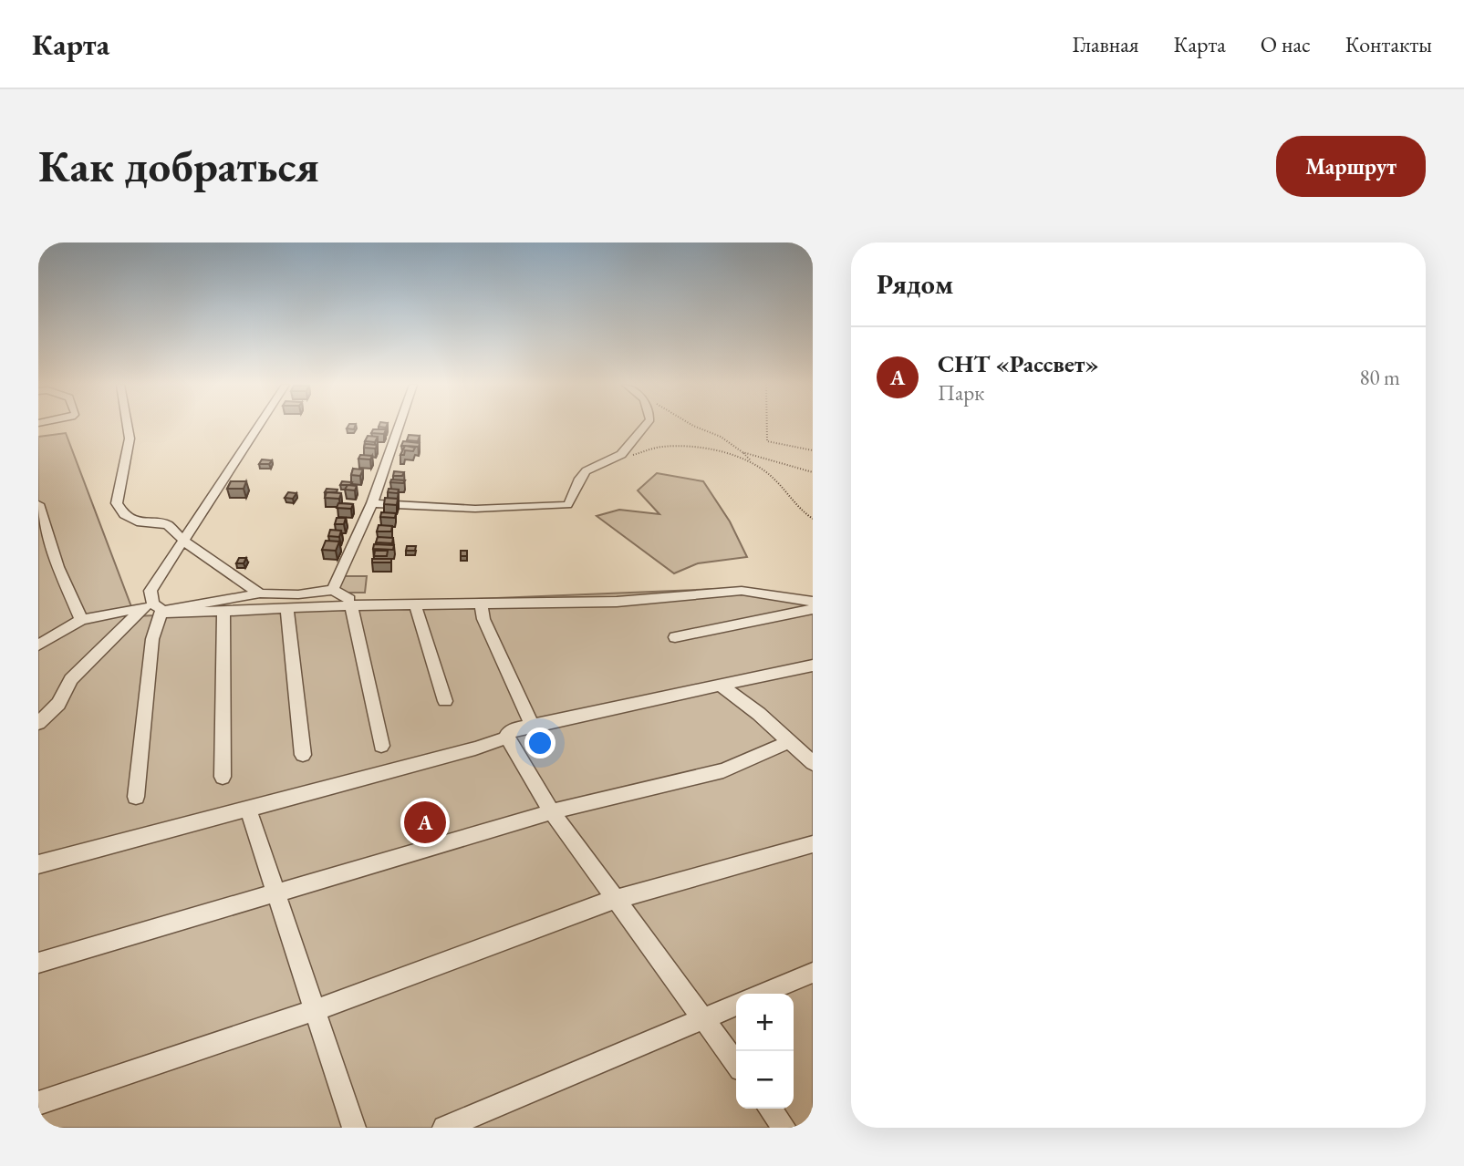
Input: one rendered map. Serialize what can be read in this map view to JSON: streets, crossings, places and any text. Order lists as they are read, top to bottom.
{
  "page": {
    "header": "Карта",
    "nav": [
      "Главная",
      "Карта",
      "О нас",
      "Контакты"
    ],
    "buttons": "Маршрут",
    "title": "Как добраться",
    "heading": "Рядом",
    "list": [
      {
        "mark": "A",
        "name": "СНТ «Рассвет»",
        "note": "Парк",
        "value": "80 m"
      }
    ],
    "pins": "A",
    "map_buttons": ["+", "−"]
  }
}
